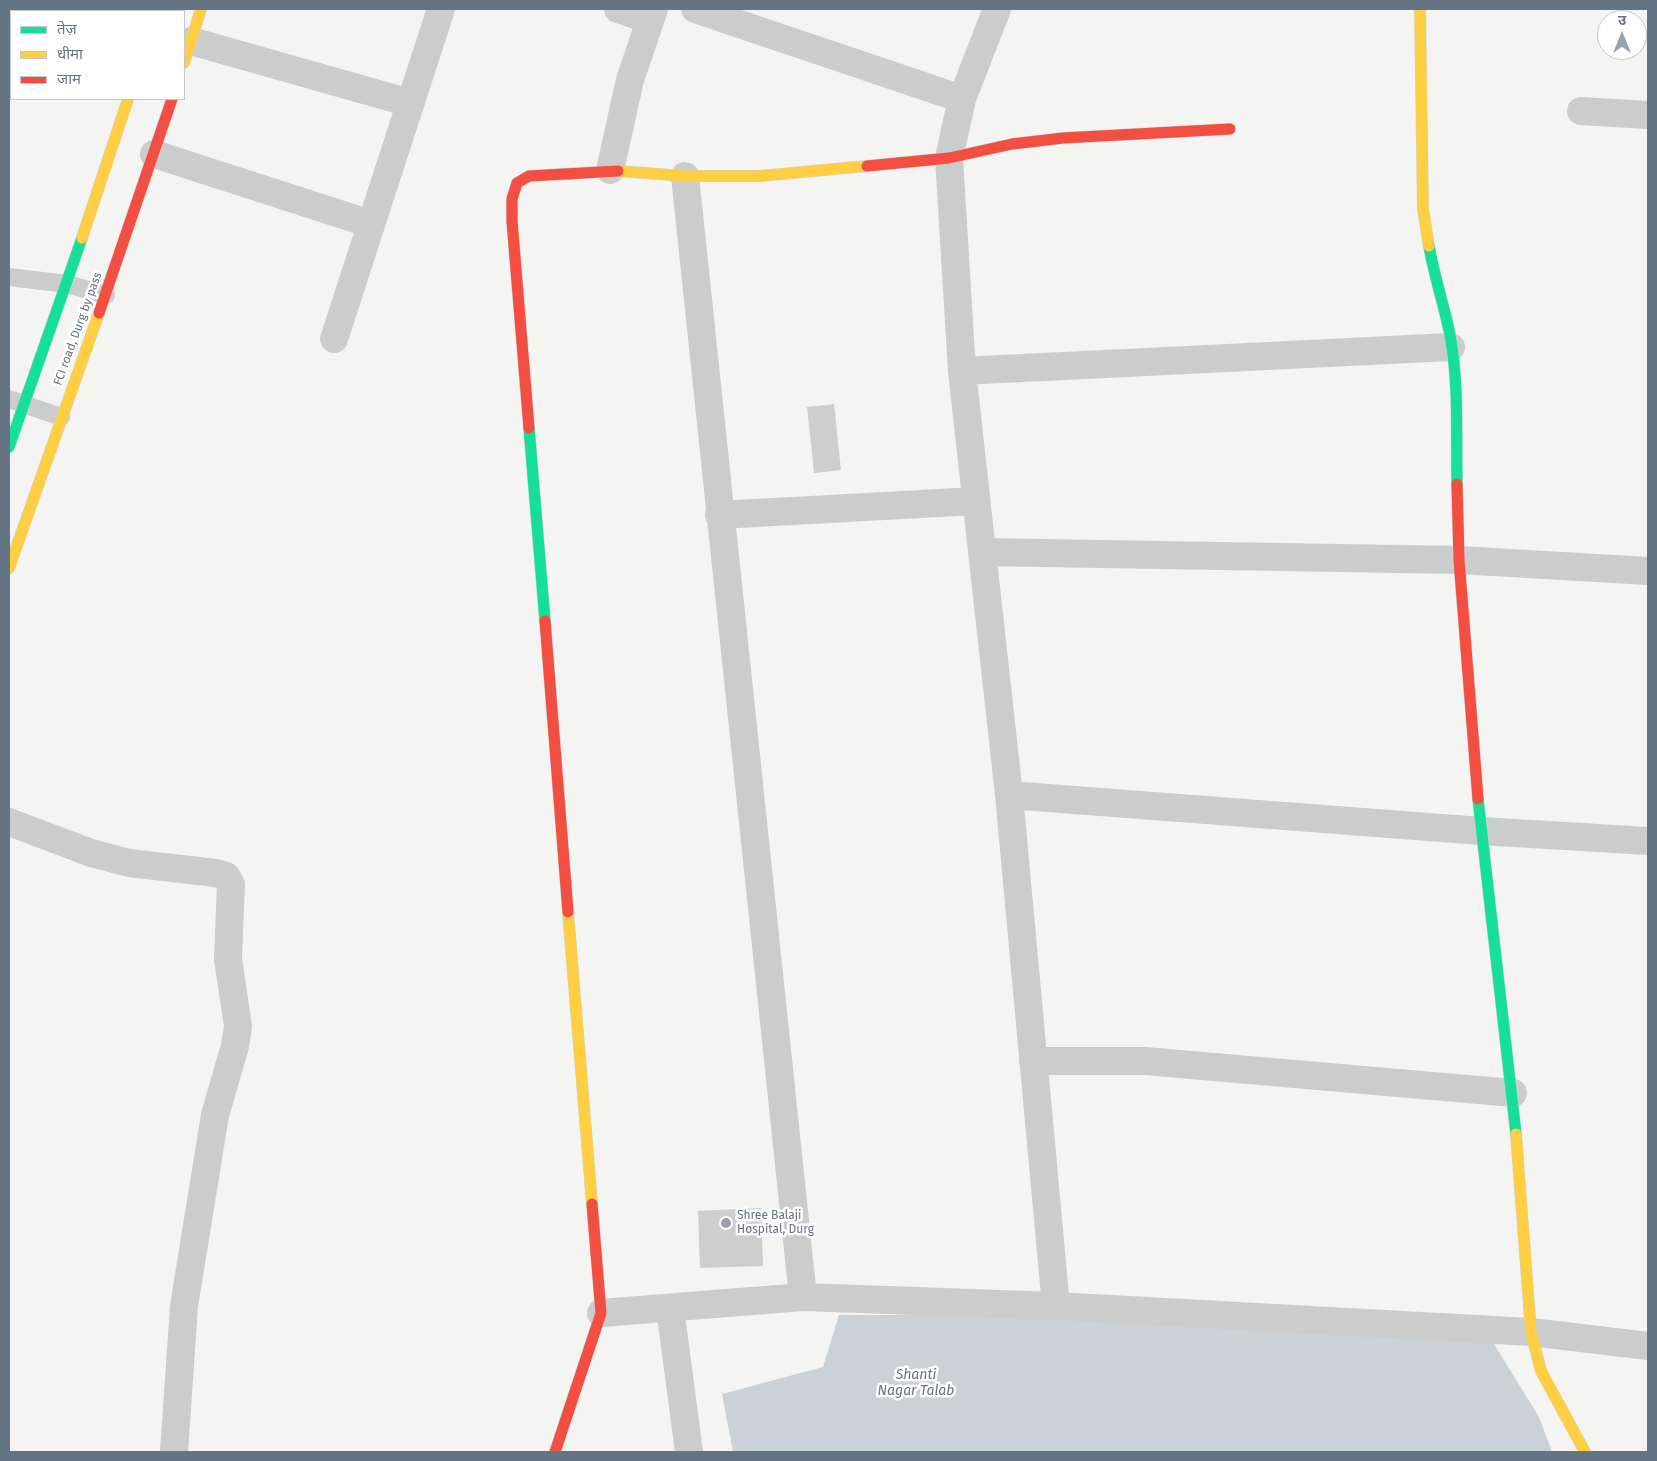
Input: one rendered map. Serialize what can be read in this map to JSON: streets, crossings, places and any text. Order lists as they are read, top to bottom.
{
  "streets": {
    "street": ["FCI road, Durg by pass"]
  },
  "water": ["Shanti Nagar Talab"],
  "places": ["Shree Balaji Hospital, Durg"],
  "legend": ["तेज़", "धीमा", "जाम"],
  "north": "top"
}
